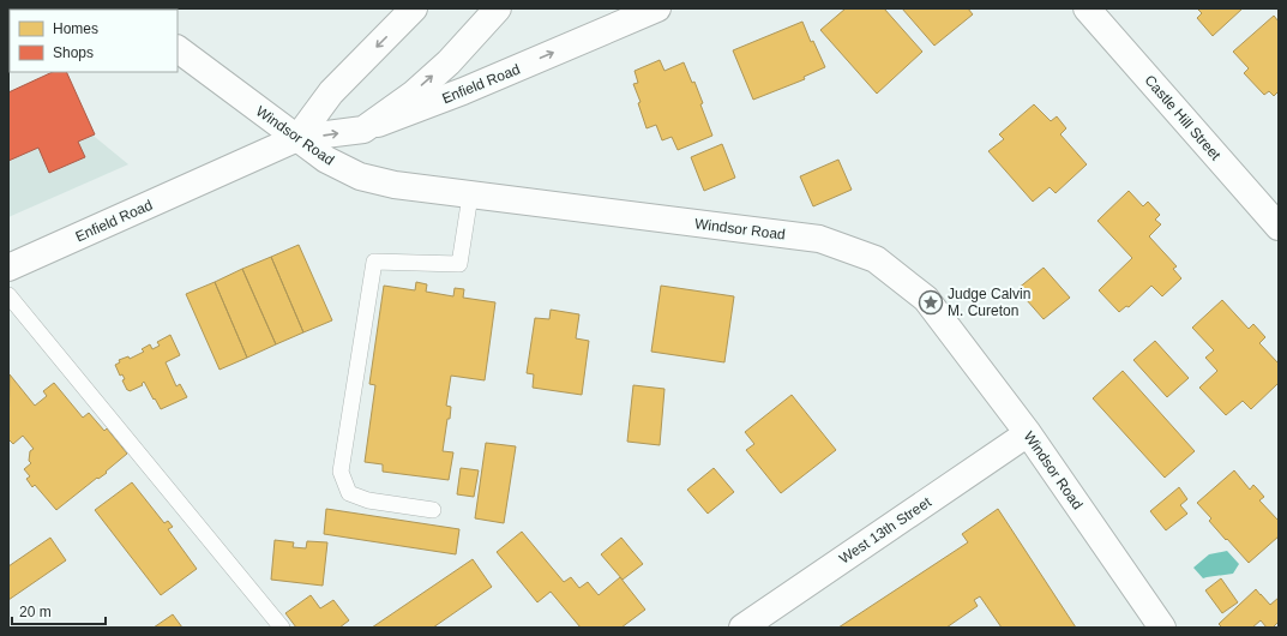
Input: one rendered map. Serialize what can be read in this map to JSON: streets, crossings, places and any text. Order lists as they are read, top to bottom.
{
  "streets": {
    "street": [
      "Enfield Road",
      "Castle Hill Street",
      "Windsor Road",
      "West 13th Street"
    ]
  },
  "crossings": [
    ["Enfield Road", "Windsor Road"],
    ["Windsor Road", "West 13th Street"]
  ],
  "places": {
    "place": ["Judge Calvin M. Cureton"]
  },
  "legend": ["Homes", "Shops"],
  "scale_bar": "20 m"
}
